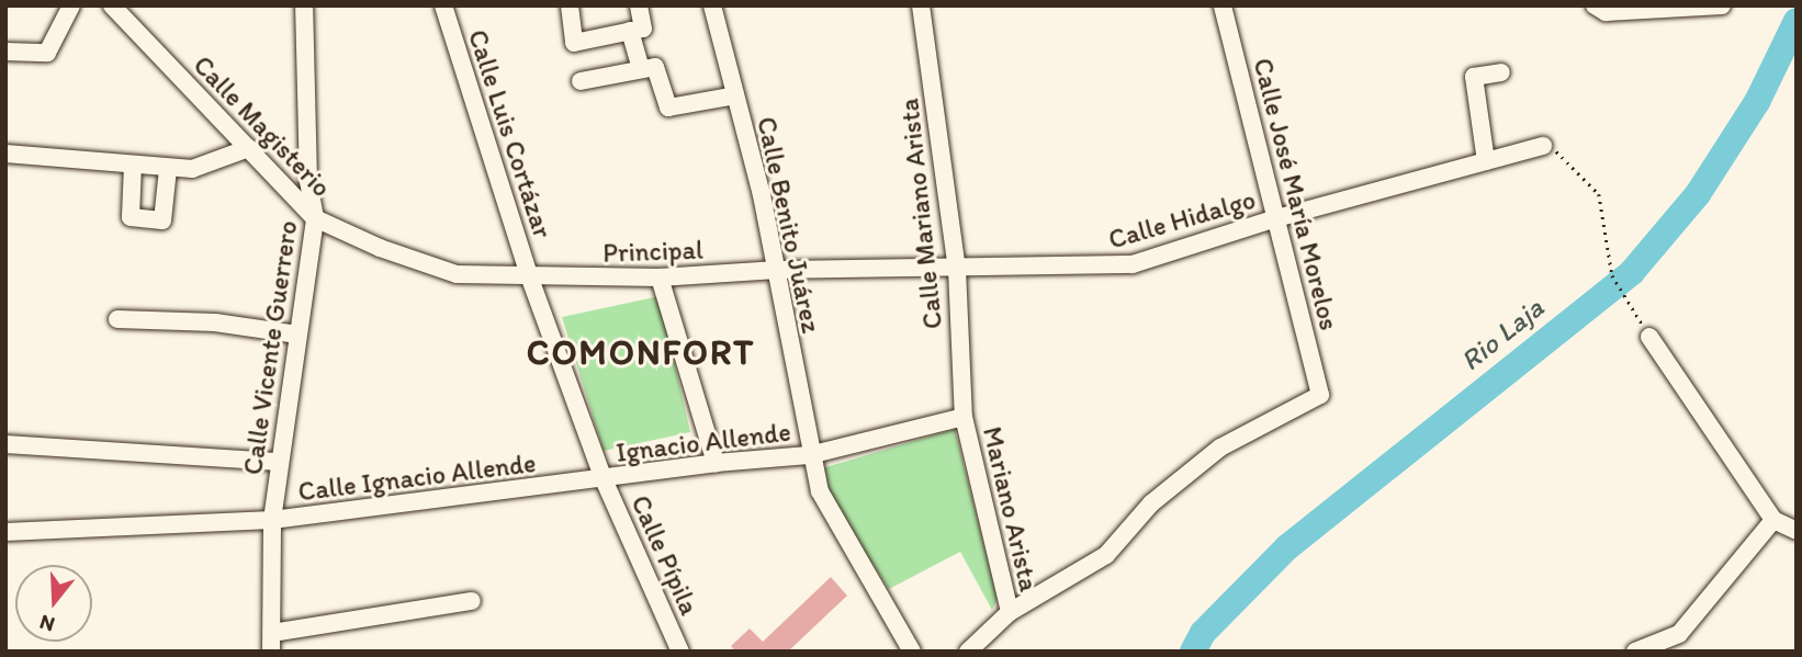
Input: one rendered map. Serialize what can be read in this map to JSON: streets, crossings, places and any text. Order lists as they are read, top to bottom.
{
  "streets": {
    "street": [
      "Calle Magisterio",
      "Calle Luis Cortázar",
      "Calle José María Morelos",
      "Calle Mariano Arista",
      "Calle Hidalgo",
      "Calle Benito Juárez",
      "Principal",
      "Calle Vicente Guerrero",
      "Ignacio Allende",
      "Calle Ignacio Allende",
      "Mariano Arista",
      "Calle Pípila"
    ]
  },
  "crossings": [
    ["Calle Magisterio", "Calle Luis Cortázar"],
    ["Calle Magisterio", "Principal"],
    ["Calle Magisterio", "Calle Vicente Guerrero"],
    ["Calle Luis Cortázar", "Principal"],
    ["Calle Luis Cortázar", "Ignacio Allende"],
    ["Calle Luis Cortázar", "Calle Ignacio Allende"],
    ["Calle Luis Cortázar", "Calle Pípila"],
    ["Calle José María Morelos", "Calle Hidalgo"],
    ["Calle José María Morelos", "Mariano Arista"],
    ["Calle Mariano Arista", "Calle Hidalgo"],
    ["Calle Mariano Arista", "Ignacio Allende"],
    ["Calle Mariano Arista", "Mariano Arista"],
    ["Calle Hidalgo", "Calle Benito Juárez"],
    ["Calle Hidalgo", "Principal"],
    ["Calle Benito Juárez", "Principal"],
    ["Calle Benito Juárez", "Ignacio Allende"],
    ["Calle Vicente Guerrero", "Calle Ignacio Allende"],
    ["Ignacio Allende", "Calle Ignacio Allende"],
    ["Ignacio Allende", "Mariano Arista"],
    ["Ignacio Allende", "Calle Pípila"],
    ["Calle Ignacio Allende", "Calle Pípila"]
  ],
  "districts": ["COMONFORT"],
  "water": ["Rio Laja"],
  "north": "bottom"
}
